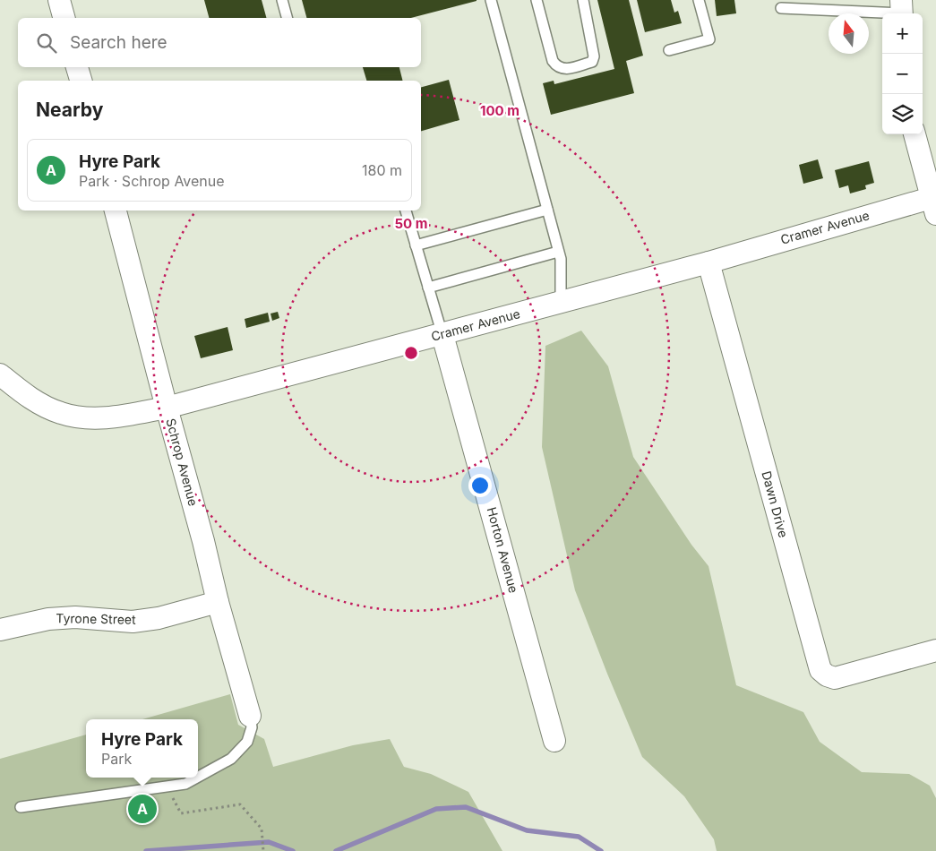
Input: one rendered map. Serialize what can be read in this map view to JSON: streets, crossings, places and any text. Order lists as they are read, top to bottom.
{
  "streets": {
    "street": [
      "Cramer Avenue",
      "Schrop Avenue",
      "Dawn Drive",
      "Horton Avenue",
      "Tyrone Street"
    ]
  },
  "crossings": [
    ["Cramer Avenue", "Schrop Avenue"],
    ["Cramer Avenue", "Dawn Drive"],
    ["Cramer Avenue", "Horton Avenue"],
    ["Schrop Avenue", "Tyrone Street"]
  ],
  "north": "top",
  "page": {
    "map_buttons": ["+", "−"],
    "search": "Search here",
    "heading": "Nearby",
    "list": [
      {
        "mark": "A",
        "name": "Hyre Park",
        "note": "Park · Schrop Avenue",
        "value": "180 m"
      }
    ],
    "popup": ["Hyre Park", "Park"],
    "pins": "A"
  },
  "rings": ["100 m", "50 m"]
}
